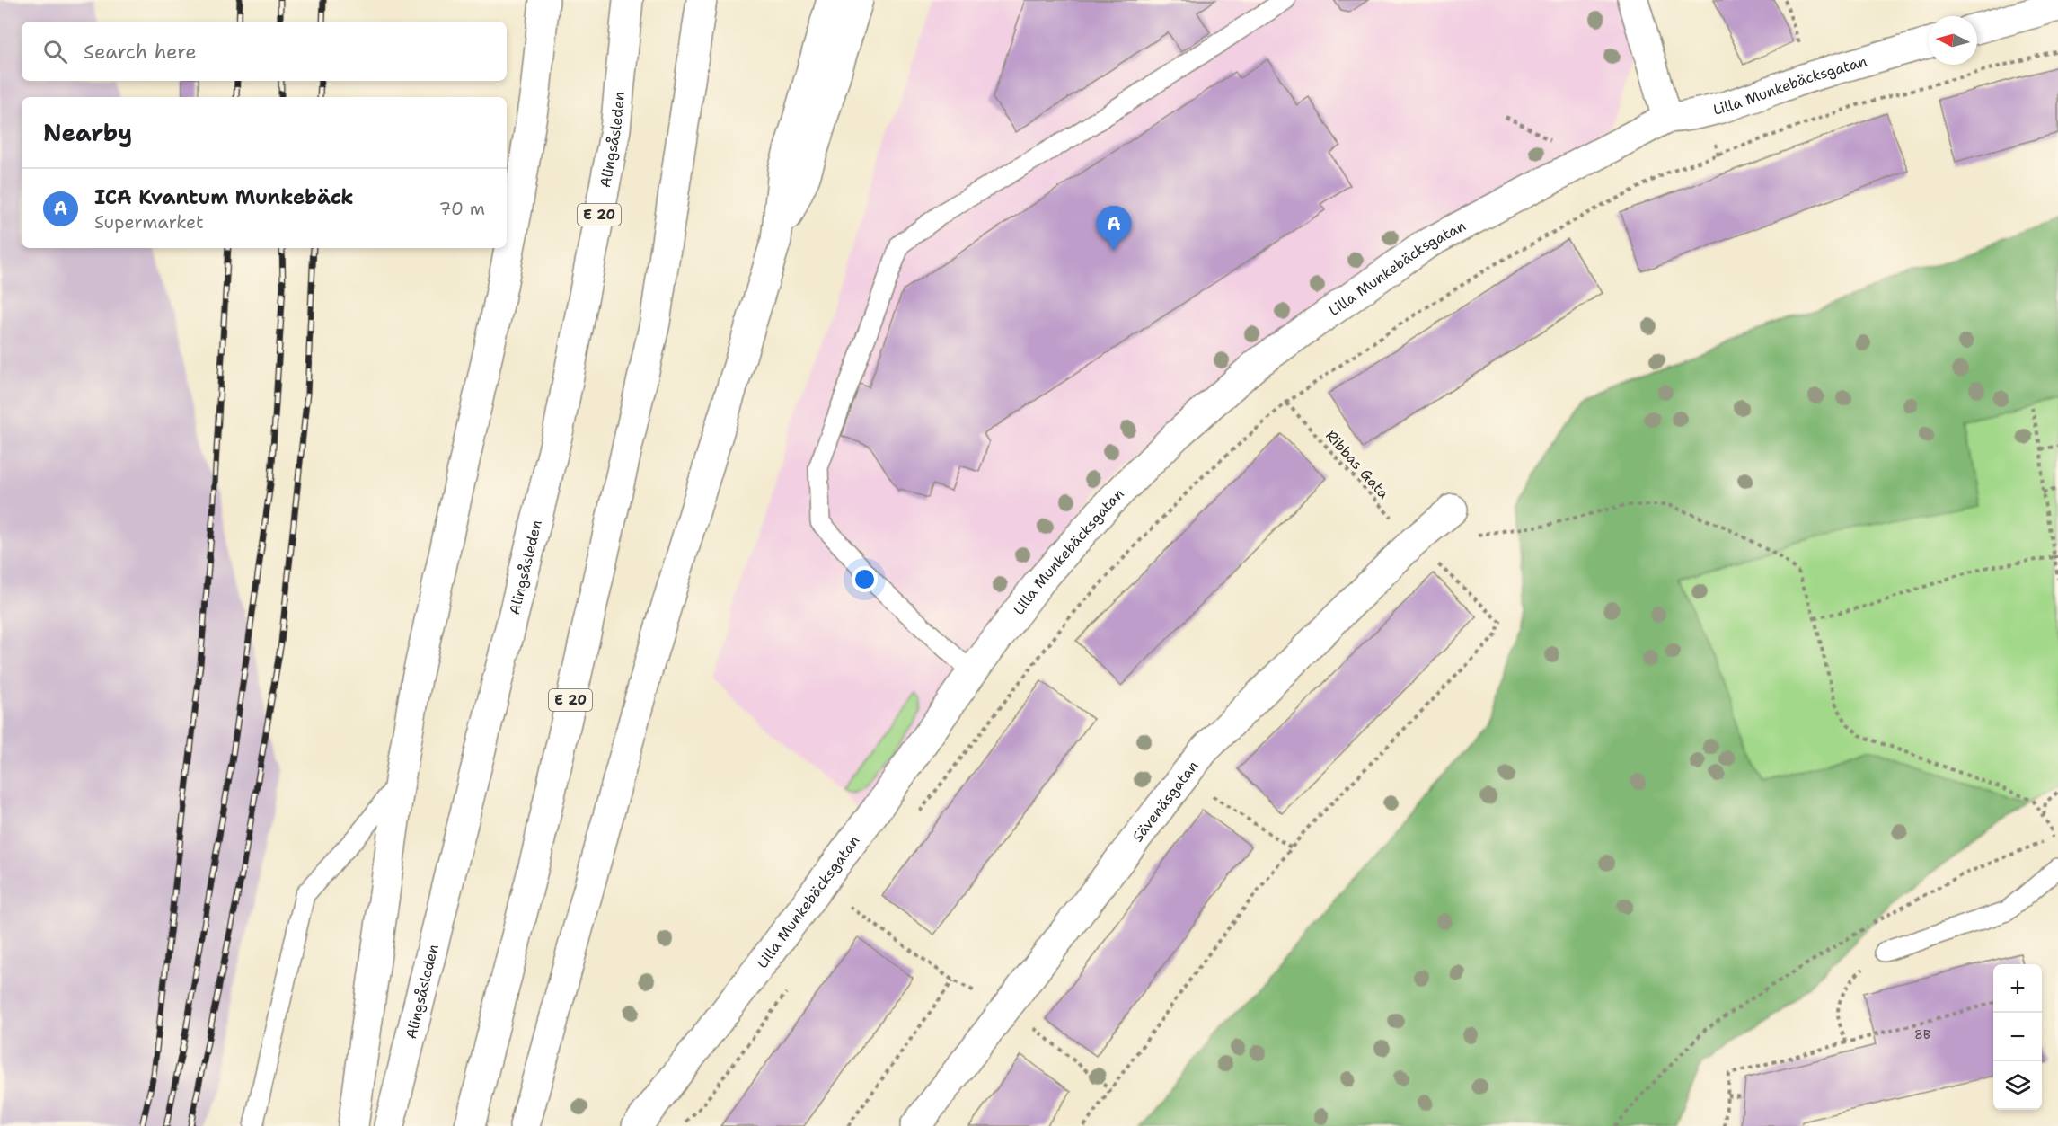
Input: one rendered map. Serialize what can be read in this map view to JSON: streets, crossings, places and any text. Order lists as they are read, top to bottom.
{
  "streets": {
    "main road": [
      "Lilla Munkebäcksgatan",
      "Alingsåsleden",
      "E 20",
      "Sävenäsgatan"
    ],
    "path": ["Ribbas Gata"]
  },
  "crossings": [
    ["Ribbas Gata", "Sävenäsgatan"]
  ],
  "house_numbers": ["8B"],
  "north": "left",
  "page": {
    "search": "Search here",
    "heading": "Nearby",
    "list": [
      {
        "mark": "A",
        "name": "ICA Kvantum Munkebäck",
        "note": "Supermarket",
        "value": "70 m"
      }
    ],
    "pins": "A",
    "map_buttons": ["+", "−"]
  }
}
